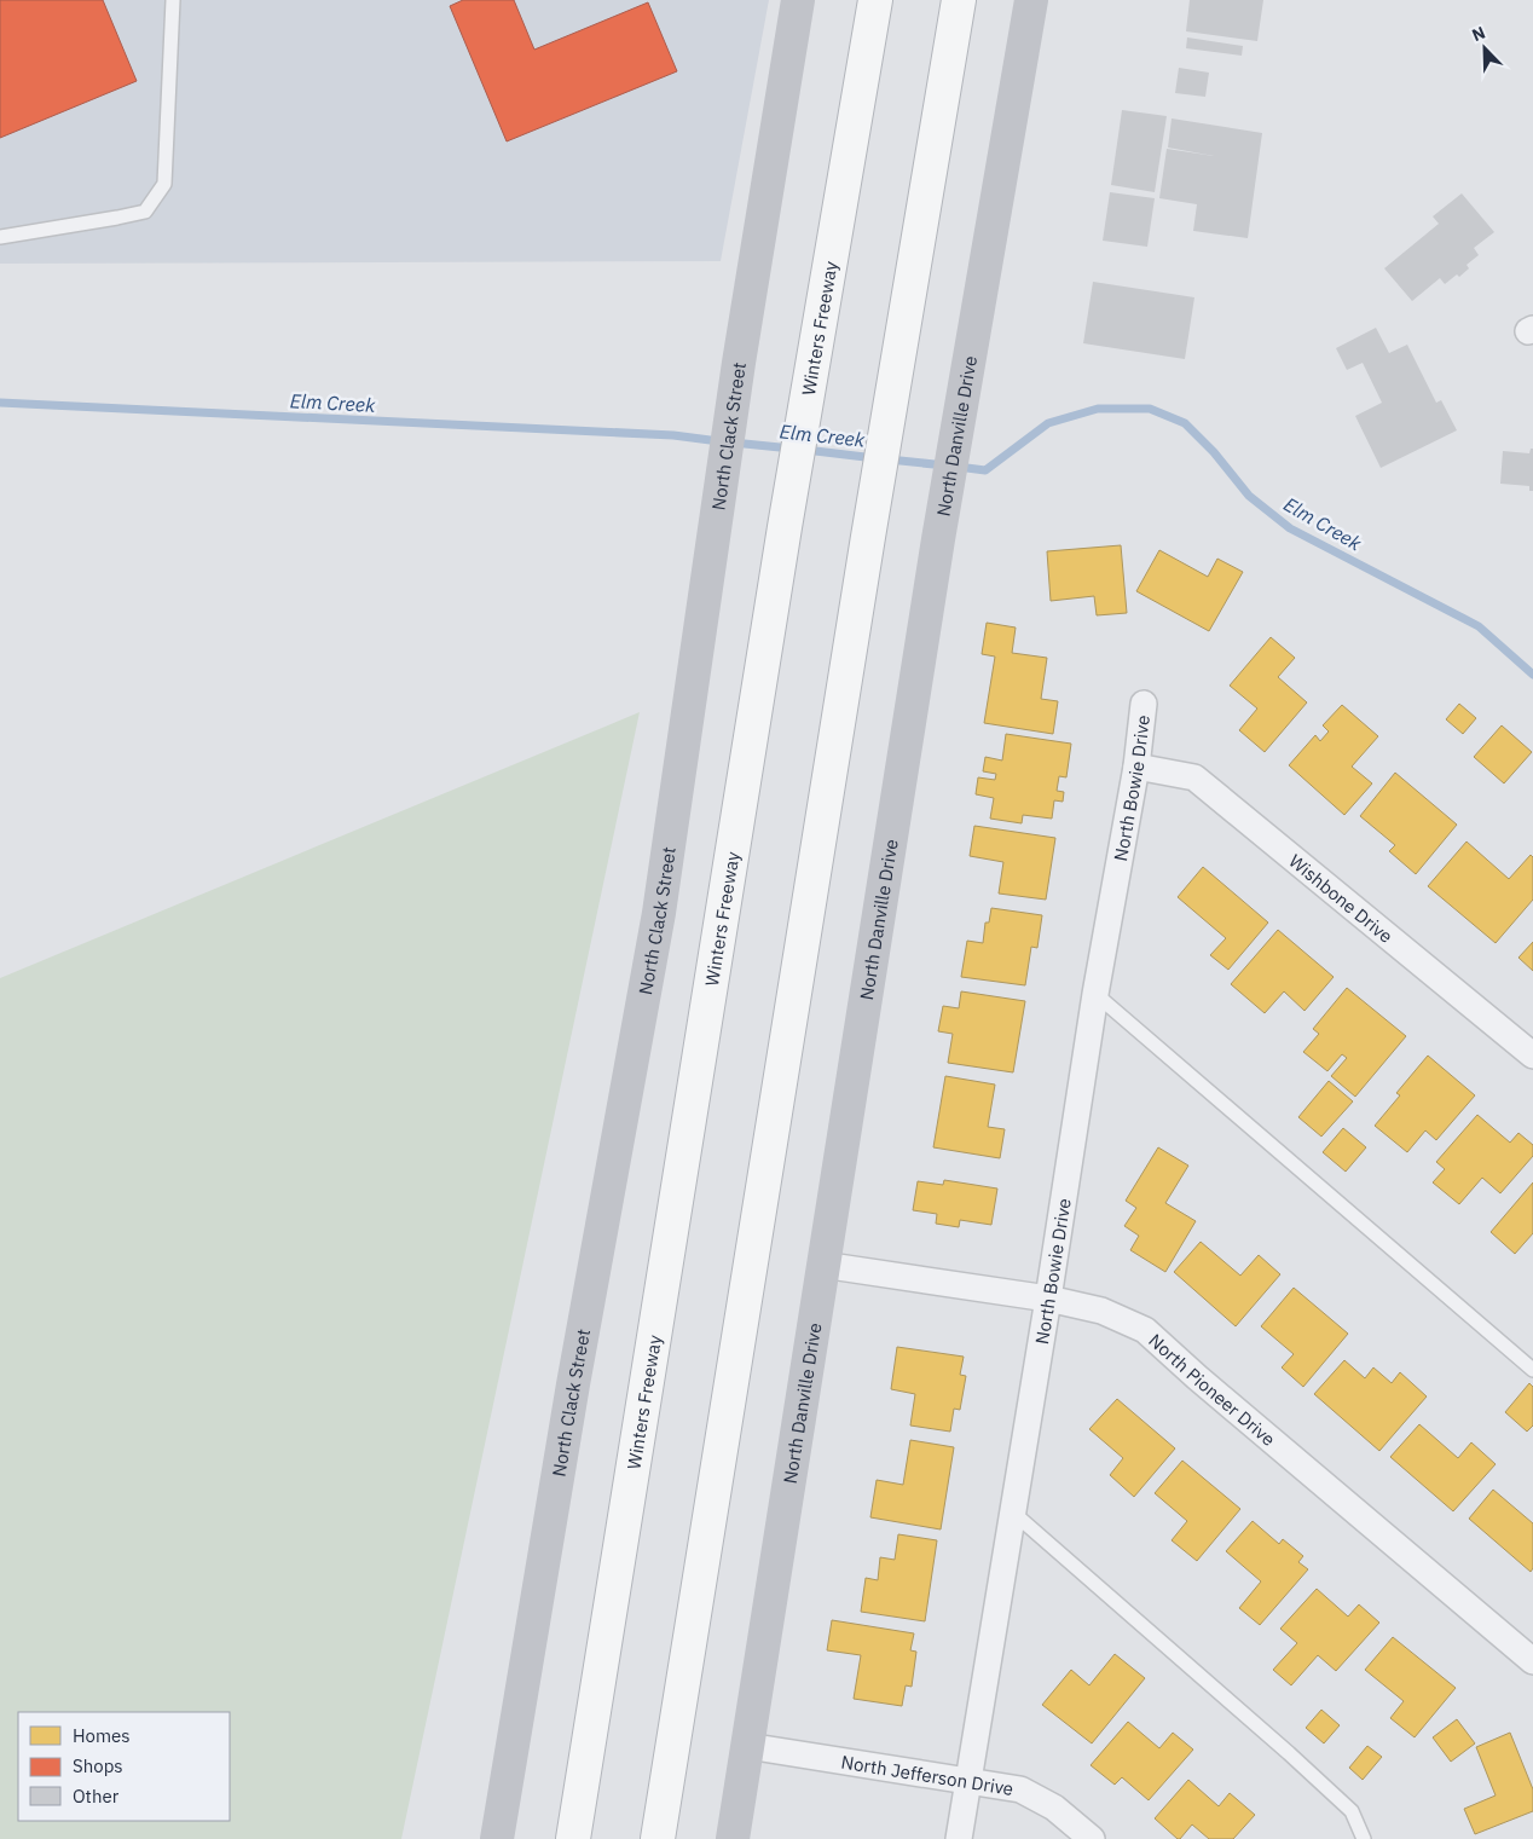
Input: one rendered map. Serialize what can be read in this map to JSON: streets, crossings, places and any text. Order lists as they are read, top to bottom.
{
  "streets": {
    "highway": ["Winters Freeway"],
    "main road": ["North Danville Drive", "North Clack Street"],
    "street": [
      "North Bowie Drive",
      "Wishbone Drive",
      "North Pioneer Drive",
      "North Jefferson Drive"
    ]
  },
  "crossings": [
    ["North Danville Drive", "North Pioneer Drive"],
    ["North Danville Drive", "North Jefferson Drive"],
    ["North Bowie Drive", "Wishbone Drive"],
    ["North Bowie Drive", "North Pioneer Drive"],
    ["North Bowie Drive", "North Jefferson Drive"]
  ],
  "water": ["Elm Creek"],
  "legend": ["Homes", "Shops", "Other"],
  "north": "top left"
}
